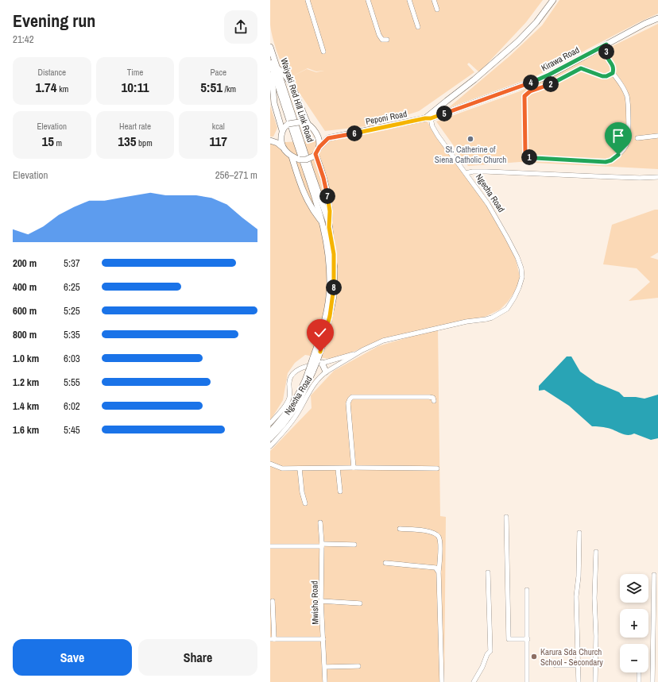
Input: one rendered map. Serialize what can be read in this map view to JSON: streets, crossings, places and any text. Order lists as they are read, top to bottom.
{
  "streets": {
    "main road": ["Kirawa Road", "Waiyaki Red Hill Link Road", "Peponi Road"],
    "street": ["Ngecha Road", "Mwisho Road"]
  },
  "crossings": [
    ["Kirawa Road", "Peponi Road"],
    ["Kirawa Road", "Ngecha Road"],
    ["Waiyaki Red Hill Link Road", "Ngecha Road"],
    ["Peponi Road", "Ngecha Road"]
  ],
  "places": ["St. Catherine of Siena Catholic Church", "Karura Sda Church School - Secondary"],
  "page": {
    "heading": ["Evening run", "21:42"],
    "pins": [
      "3",
      "4",
      "2",
      "5",
      "6",
      "1",
      "7",
      "8"
    ],
    "stats": [
      ["Distance", "1.74 km"],
      ["Time", "10:11"],
      ["Pace", "5:51 /km"],
      ["Elevation", "15 m"],
      ["Heart rate", "135 bpm"],
      ["kcal", "117"]
    ],
    "chart": ["Elevation", "256–271 m"],
    "list": [
      {
        "name": "200 m",
        "note": "5:37"
      },
      {
        "name": "400 m",
        "note": "6:25"
      },
      {
        "name": "600 m",
        "note": "5:25"
      },
      {
        "name": "800 m",
        "note": "5:35"
      },
      {
        "name": "1.0 km",
        "note": "6:03"
      },
      {
        "name": "1.2 km",
        "note": "5:55"
      },
      {
        "name": "1.4 km",
        "note": "6:02"
      },
      {
        "name": "1.6 km",
        "note": "5:45"
      }
    ],
    "map_buttons": ["+", "−"],
    "buttons": ["Save", "Share"]
  }
}
